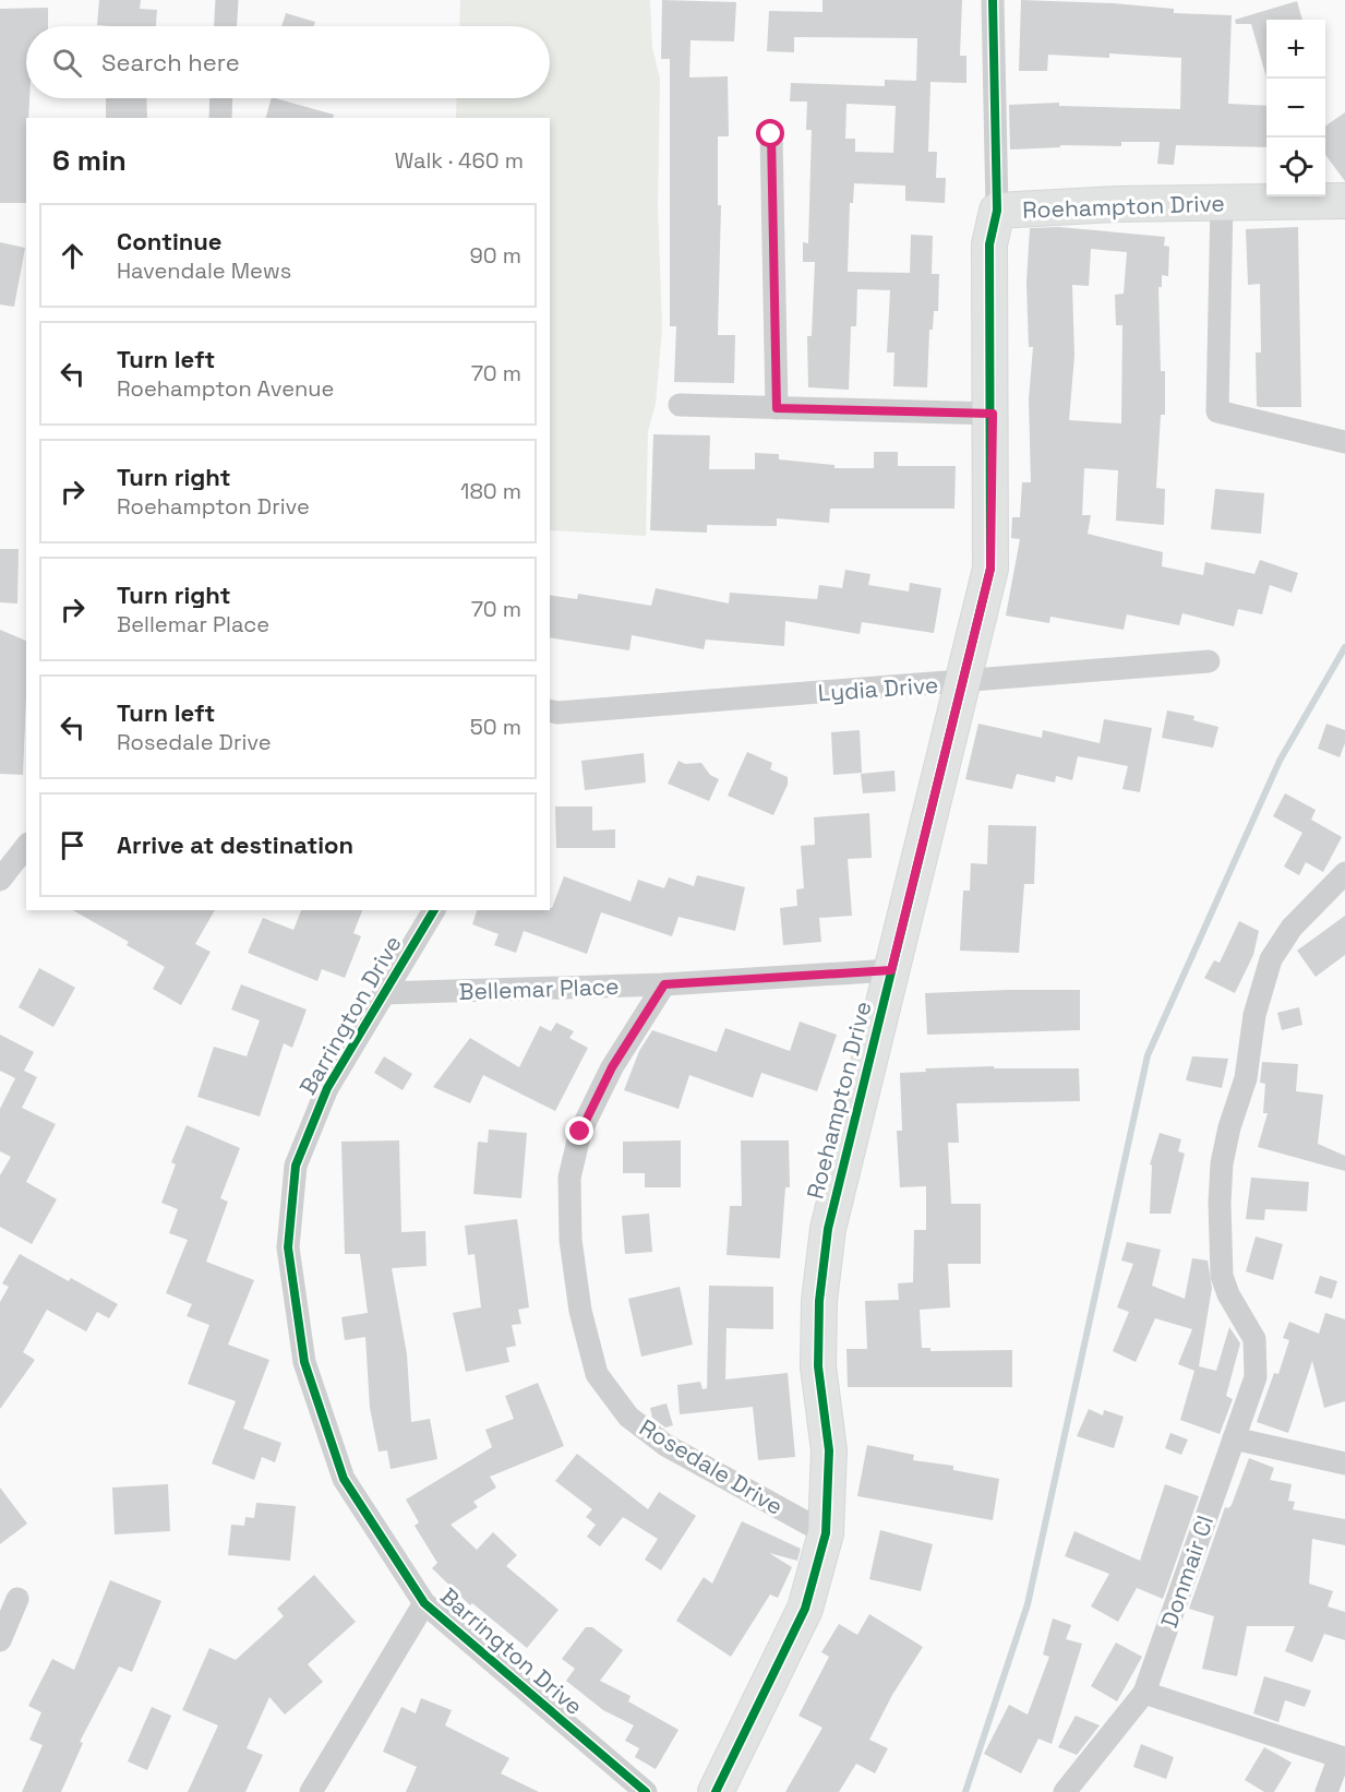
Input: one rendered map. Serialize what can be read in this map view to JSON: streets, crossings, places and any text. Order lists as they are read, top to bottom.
{
  "streets": {
    "street": [
      "Roehampton Drive",
      "Lydia Drive",
      "Bellemar Place",
      "Barrington Drive",
      "Rosedale Drive",
      "Donmair Cl"
    ]
  },
  "crossings": [
    ["Roehampton Drive", "Lydia Drive"],
    ["Roehampton Drive", "Bellemar Place"],
    ["Roehampton Drive", "Rosedale Drive"],
    ["Bellemar Place", "Barrington Drive"],
    ["Bellemar Place", "Rosedale Drive"]
  ],
  "page": {
    "map_buttons": ["+", "−"],
    "search": "Search here",
    "heading": ["6 min", "Walk · 460 m"],
    "list": [
      ["Continue", "Havendale Mews", "90 m"],
      ["Turn left", "Roehampton Avenue", "70 m"],
      ["Turn right", "Roehampton Drive", "180 m"],
      ["Turn right", "Bellemar Place", "70 m"],
      ["Turn left", "Rosedale Drive", "50 m"],
      "Arrive at destination"
    ]
  }
}
